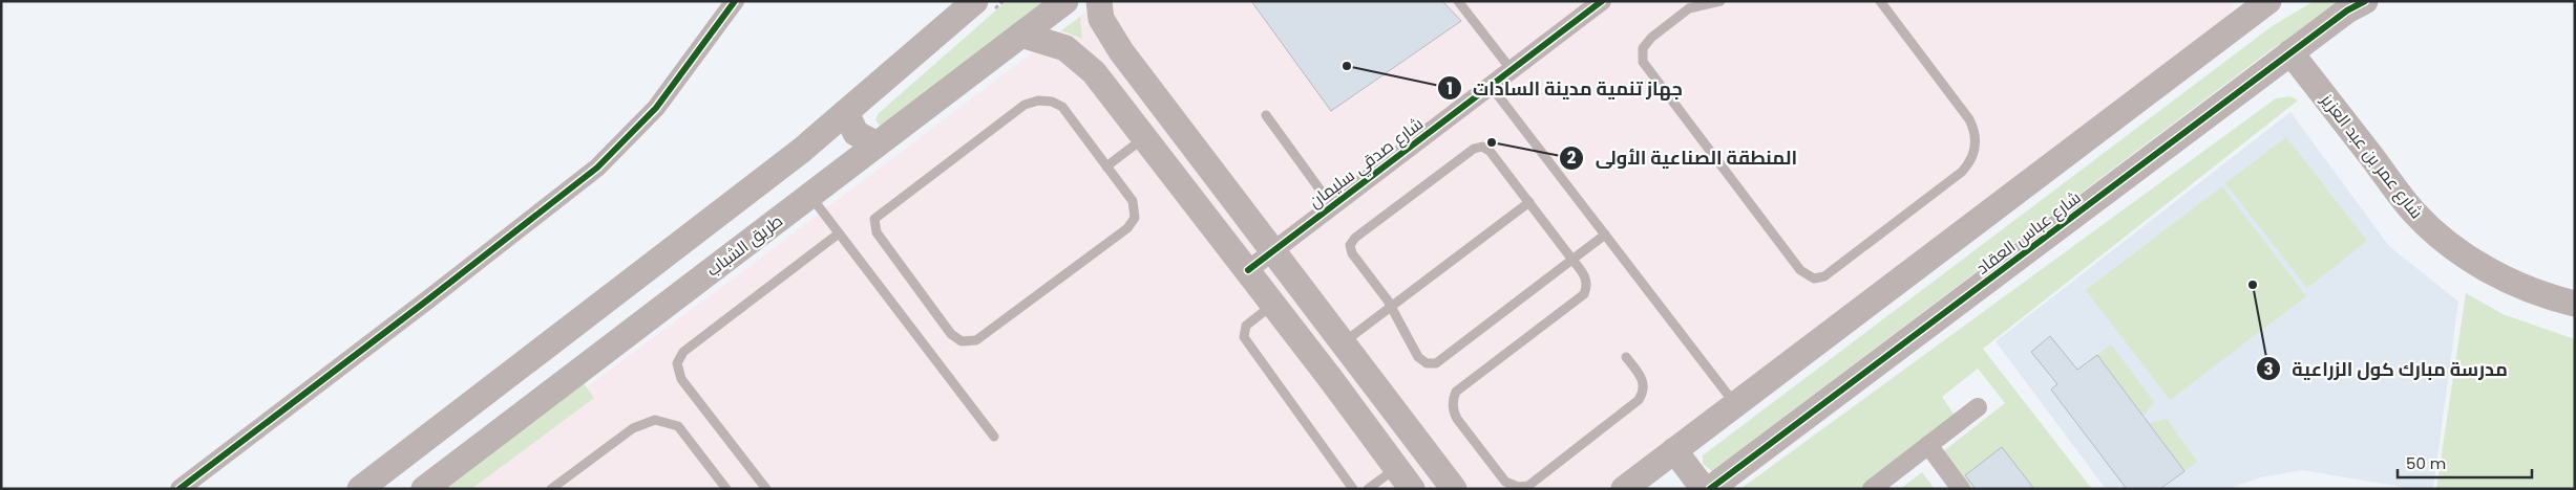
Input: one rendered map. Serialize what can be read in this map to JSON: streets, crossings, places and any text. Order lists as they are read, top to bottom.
{
  "streets": {
    "main road": ["شارع عمر بن عبد العزيز", "شارع عباس العقاد", "طريق الشباب"],
    "street": ["شارع صدقي سليمان"]
  },
  "crossings": [
    ["شارع عمر بن عبد العزيز", "شارع عباس العقاد"]
  ],
  "places": ["جهاز تنمية مدينة السادات", "المنطقة الصناعية الأولى", "مدرسة مبارك كول الزراعية"],
  "scale_bar": "50 m"
}
